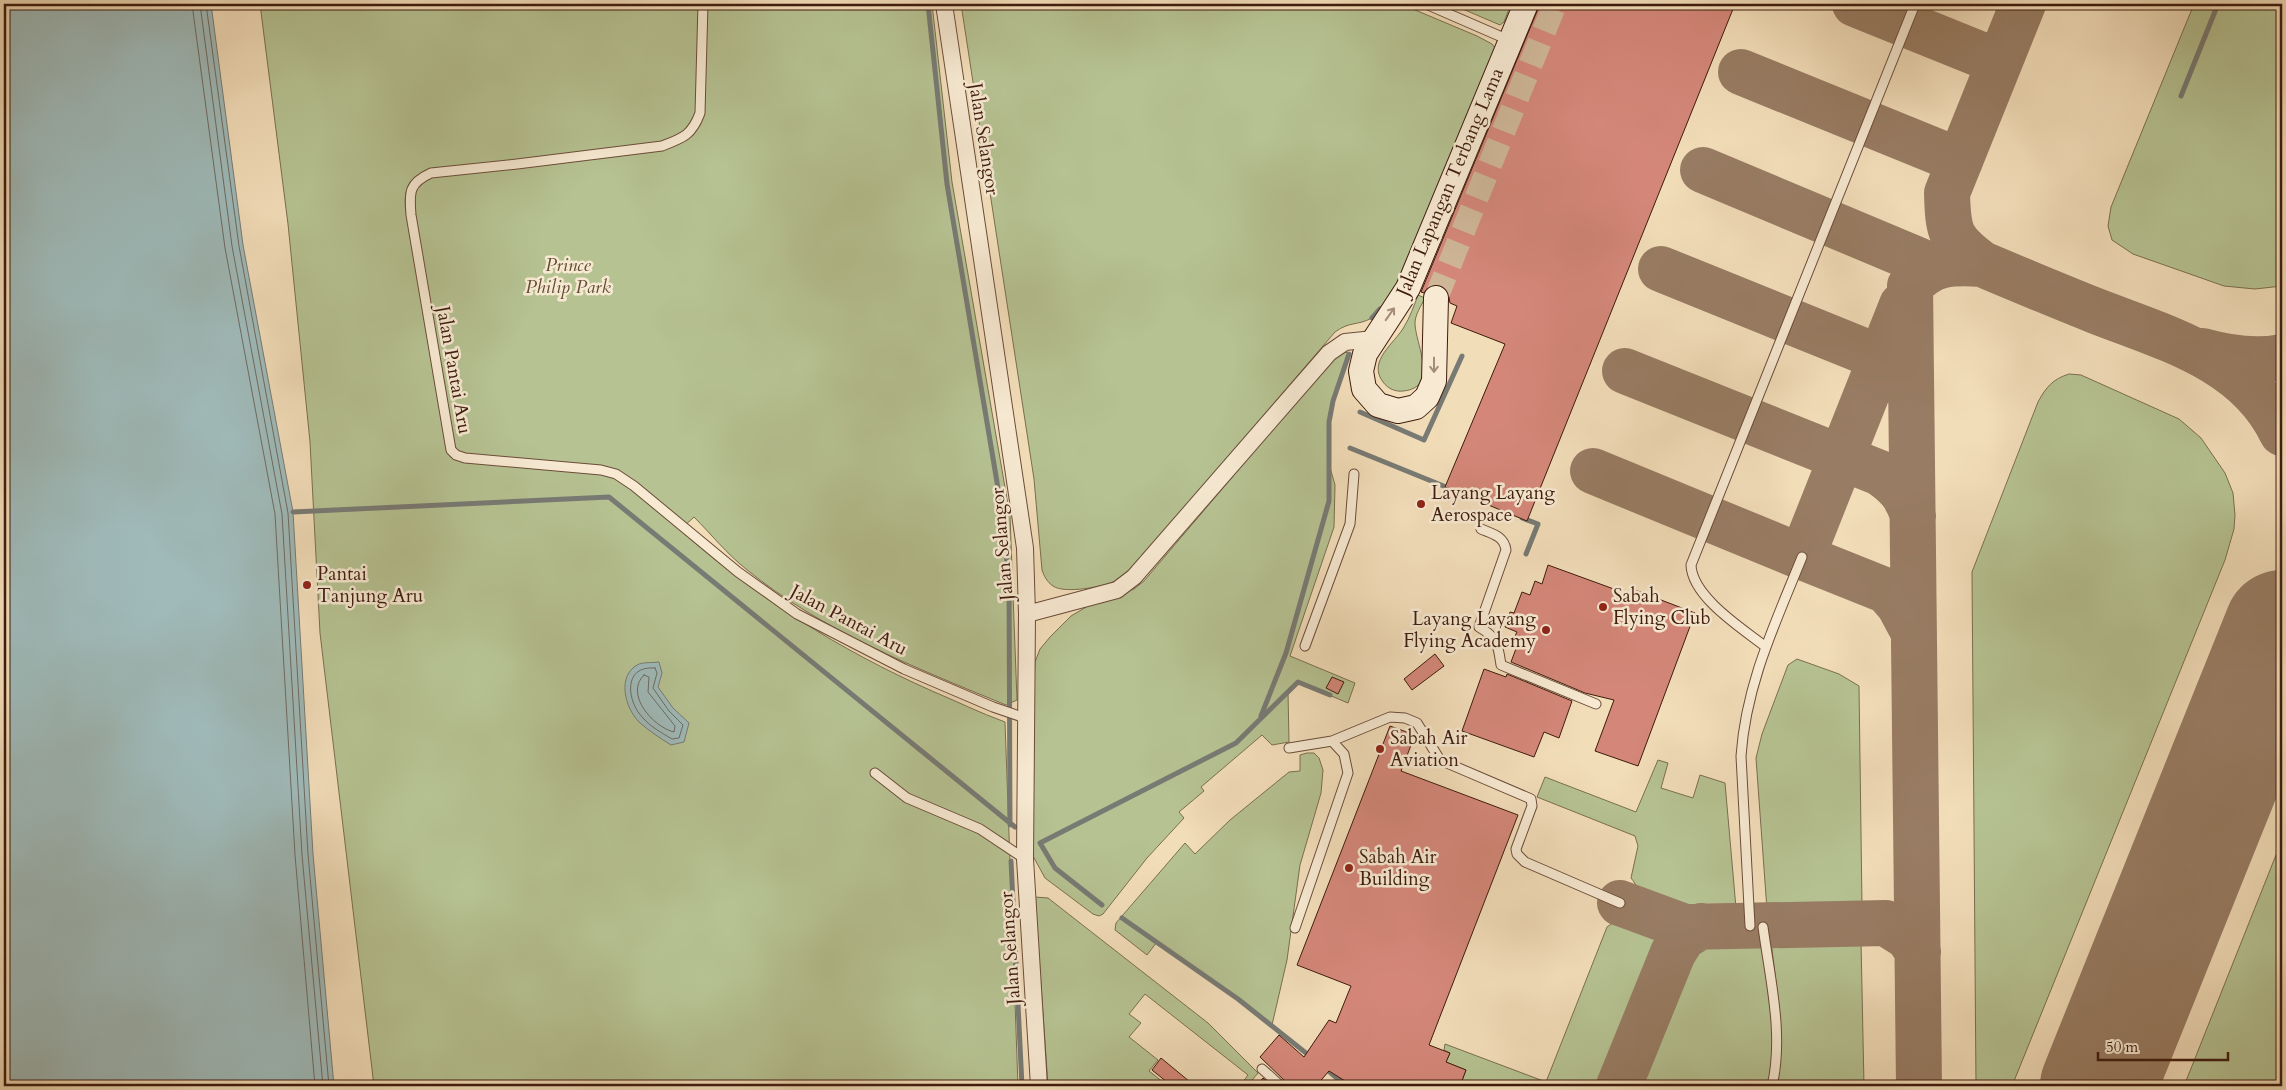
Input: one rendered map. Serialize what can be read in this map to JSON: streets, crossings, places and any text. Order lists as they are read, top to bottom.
{
  "streets": {
    "main road": ["Jalan Lapangan Terbang Lama"],
    "street": ["Jalan Selangor"],
    "lane": ["Jalan Pantai Aru"]
  },
  "crossings": [
    ["Jalan Selangor", "Jalan Pantai Aru"]
  ],
  "parks": ["Prince Philip Park"],
  "places": [
    "Layang Layang Aerospace",
    "Pantai Tanjung Aru",
    "Sabah Flying Club",
    "Layang Layang Flying Academy",
    "Sabah Air Aviation",
    "Sabah Air Building"
  ],
  "scale_bar": "50 m"
}
